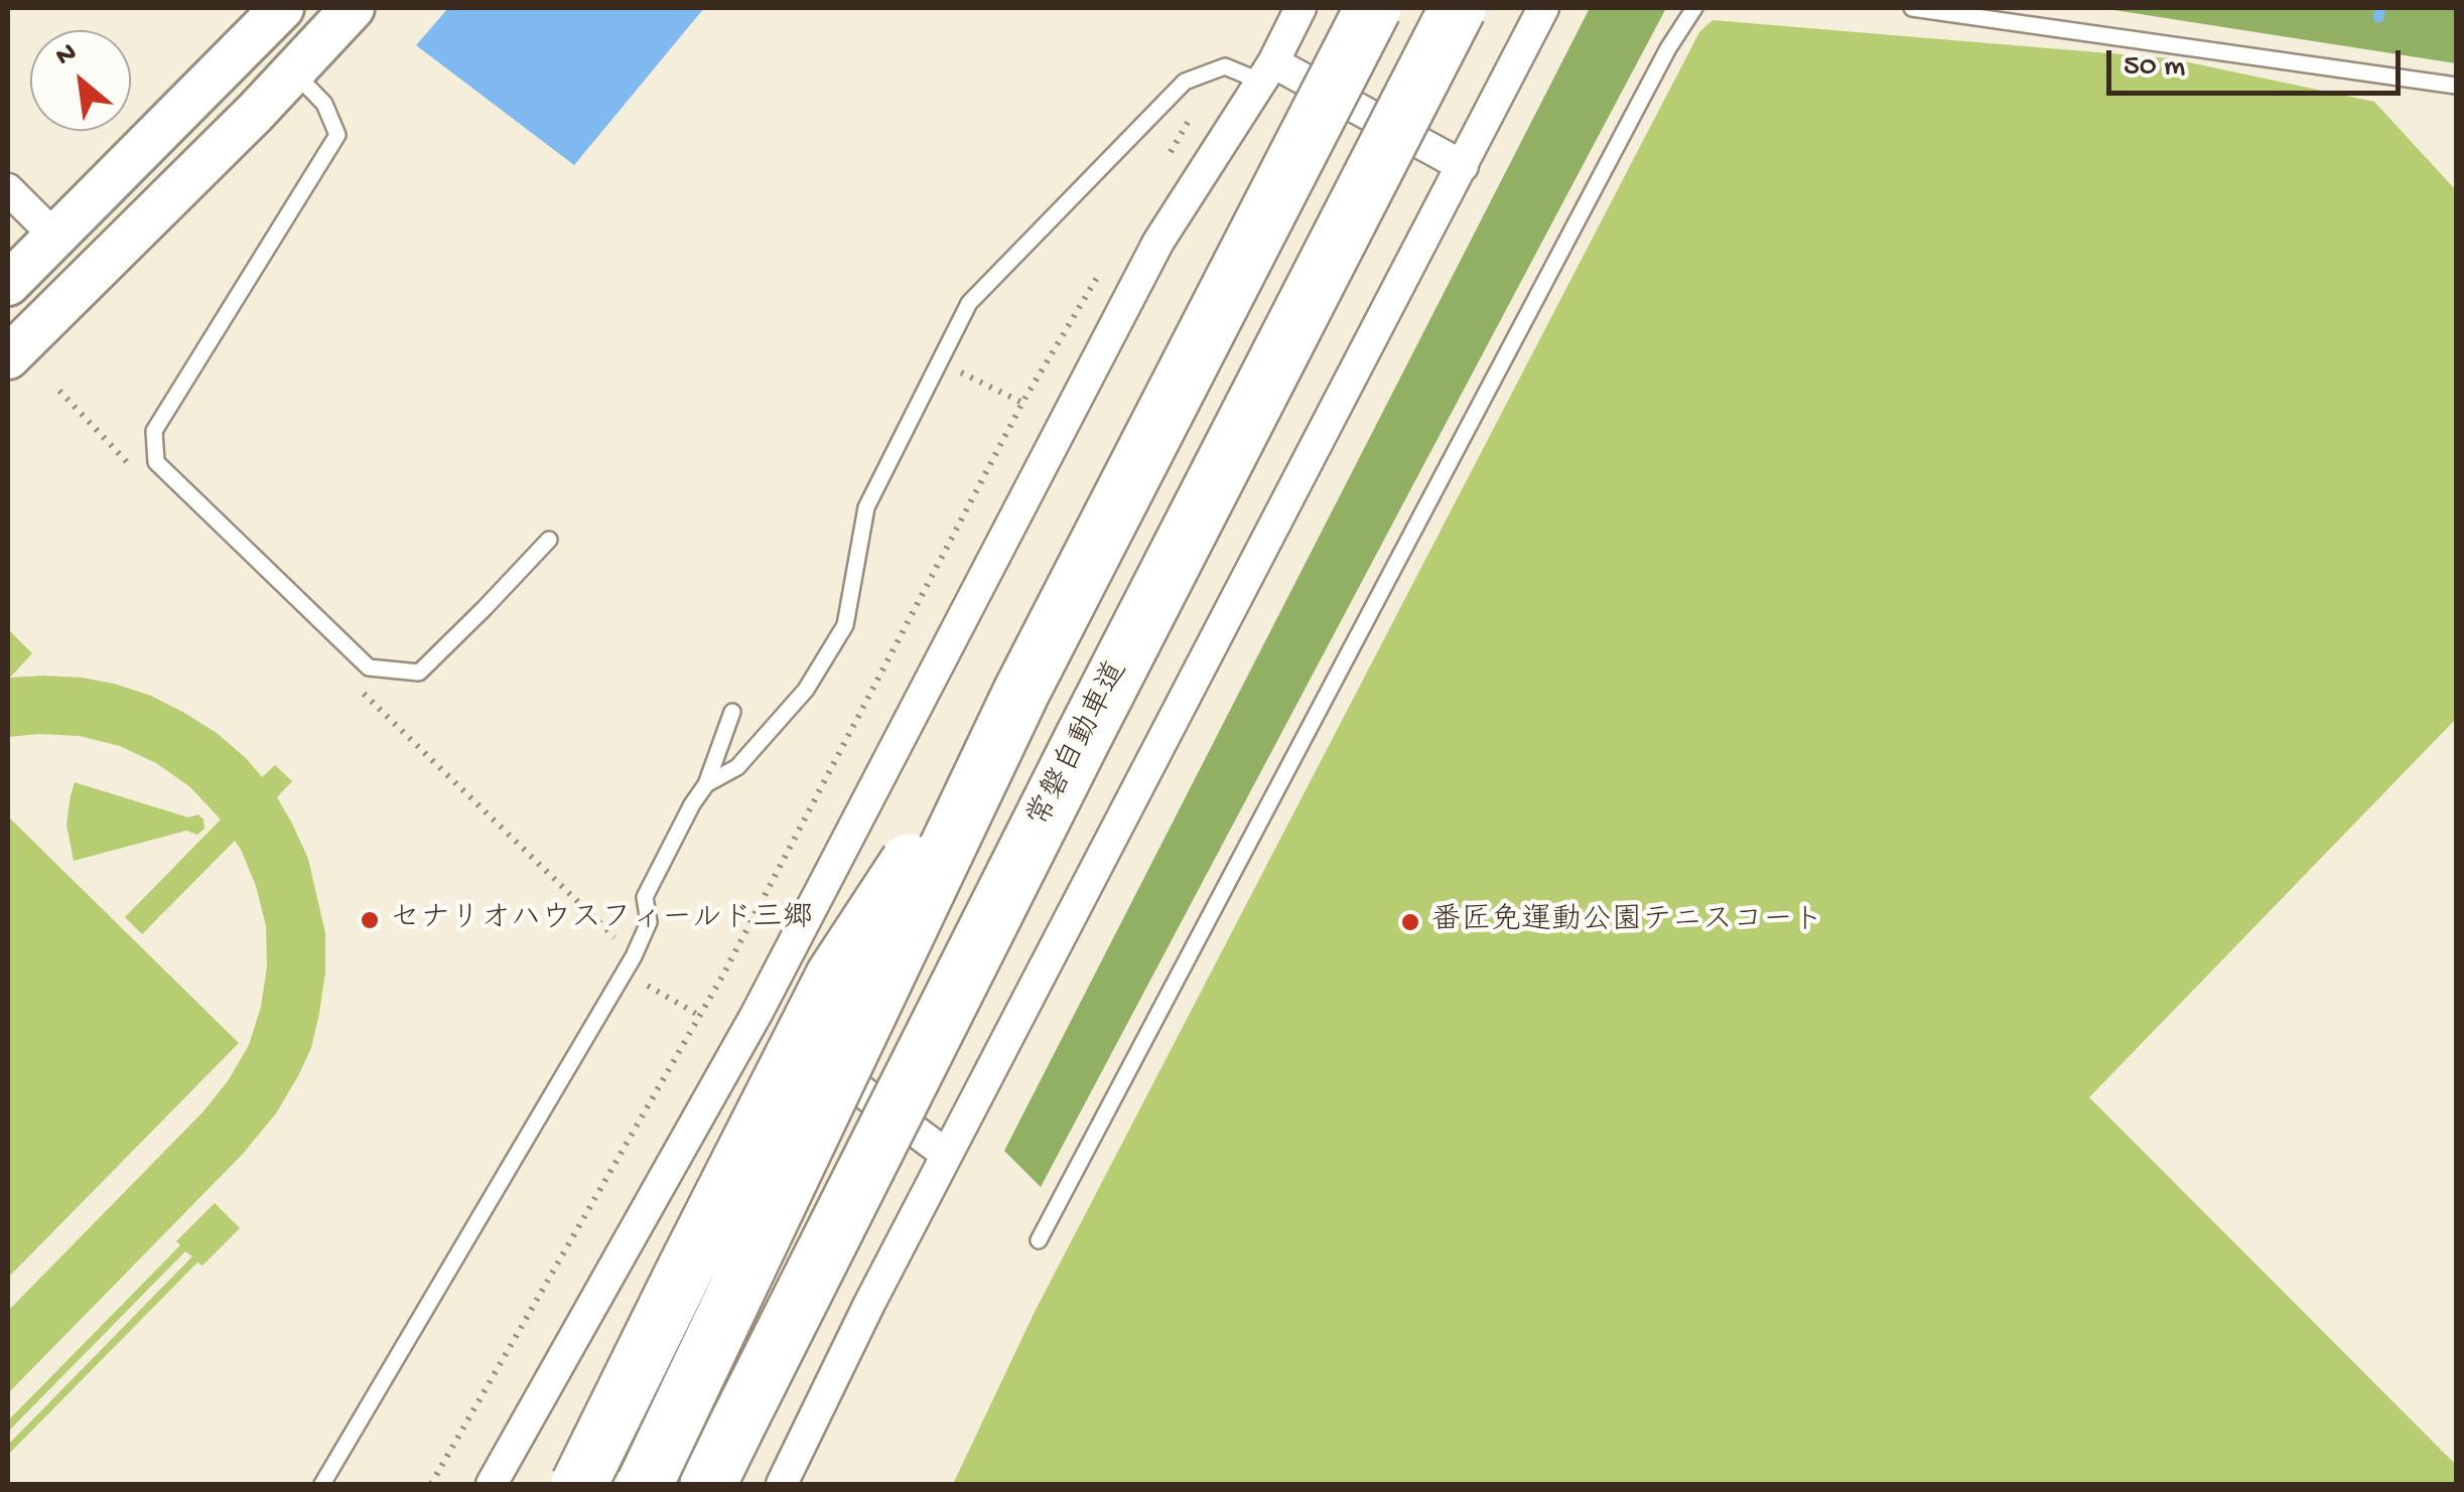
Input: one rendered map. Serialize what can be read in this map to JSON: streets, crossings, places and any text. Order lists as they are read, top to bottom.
{
  "streets": {
    "highway": ["常磐自動車道"]
  },
  "places": ["セナリオハウスフィールド三郷", "番匠免運動公園テニスコート"],
  "scale_bar": "50 m",
  "north": "top left"
}
